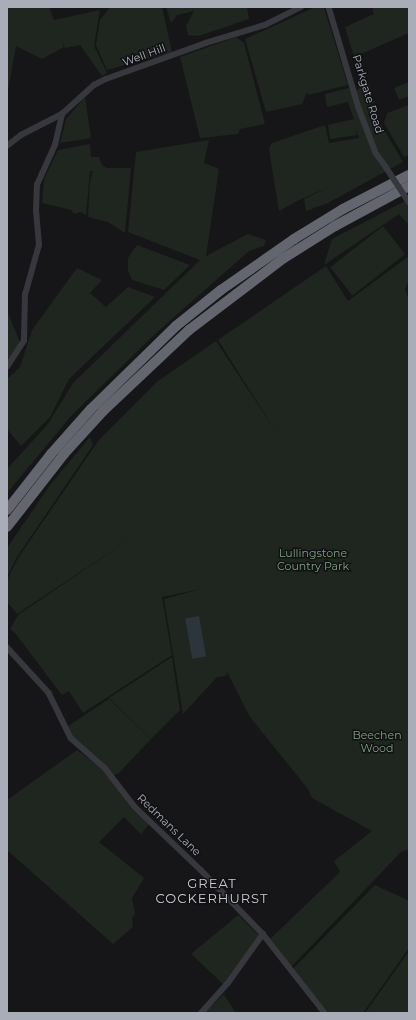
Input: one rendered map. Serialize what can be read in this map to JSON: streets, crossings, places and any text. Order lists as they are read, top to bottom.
{
  "streets": {
    "street": ["Well Hill", "Parkgate Road", "Redmans Lane"]
  },
  "districts": ["GREAT COCKERHURST"],
  "parks": ["Lullingstone Country Park", "Beechen Wood"]
}
